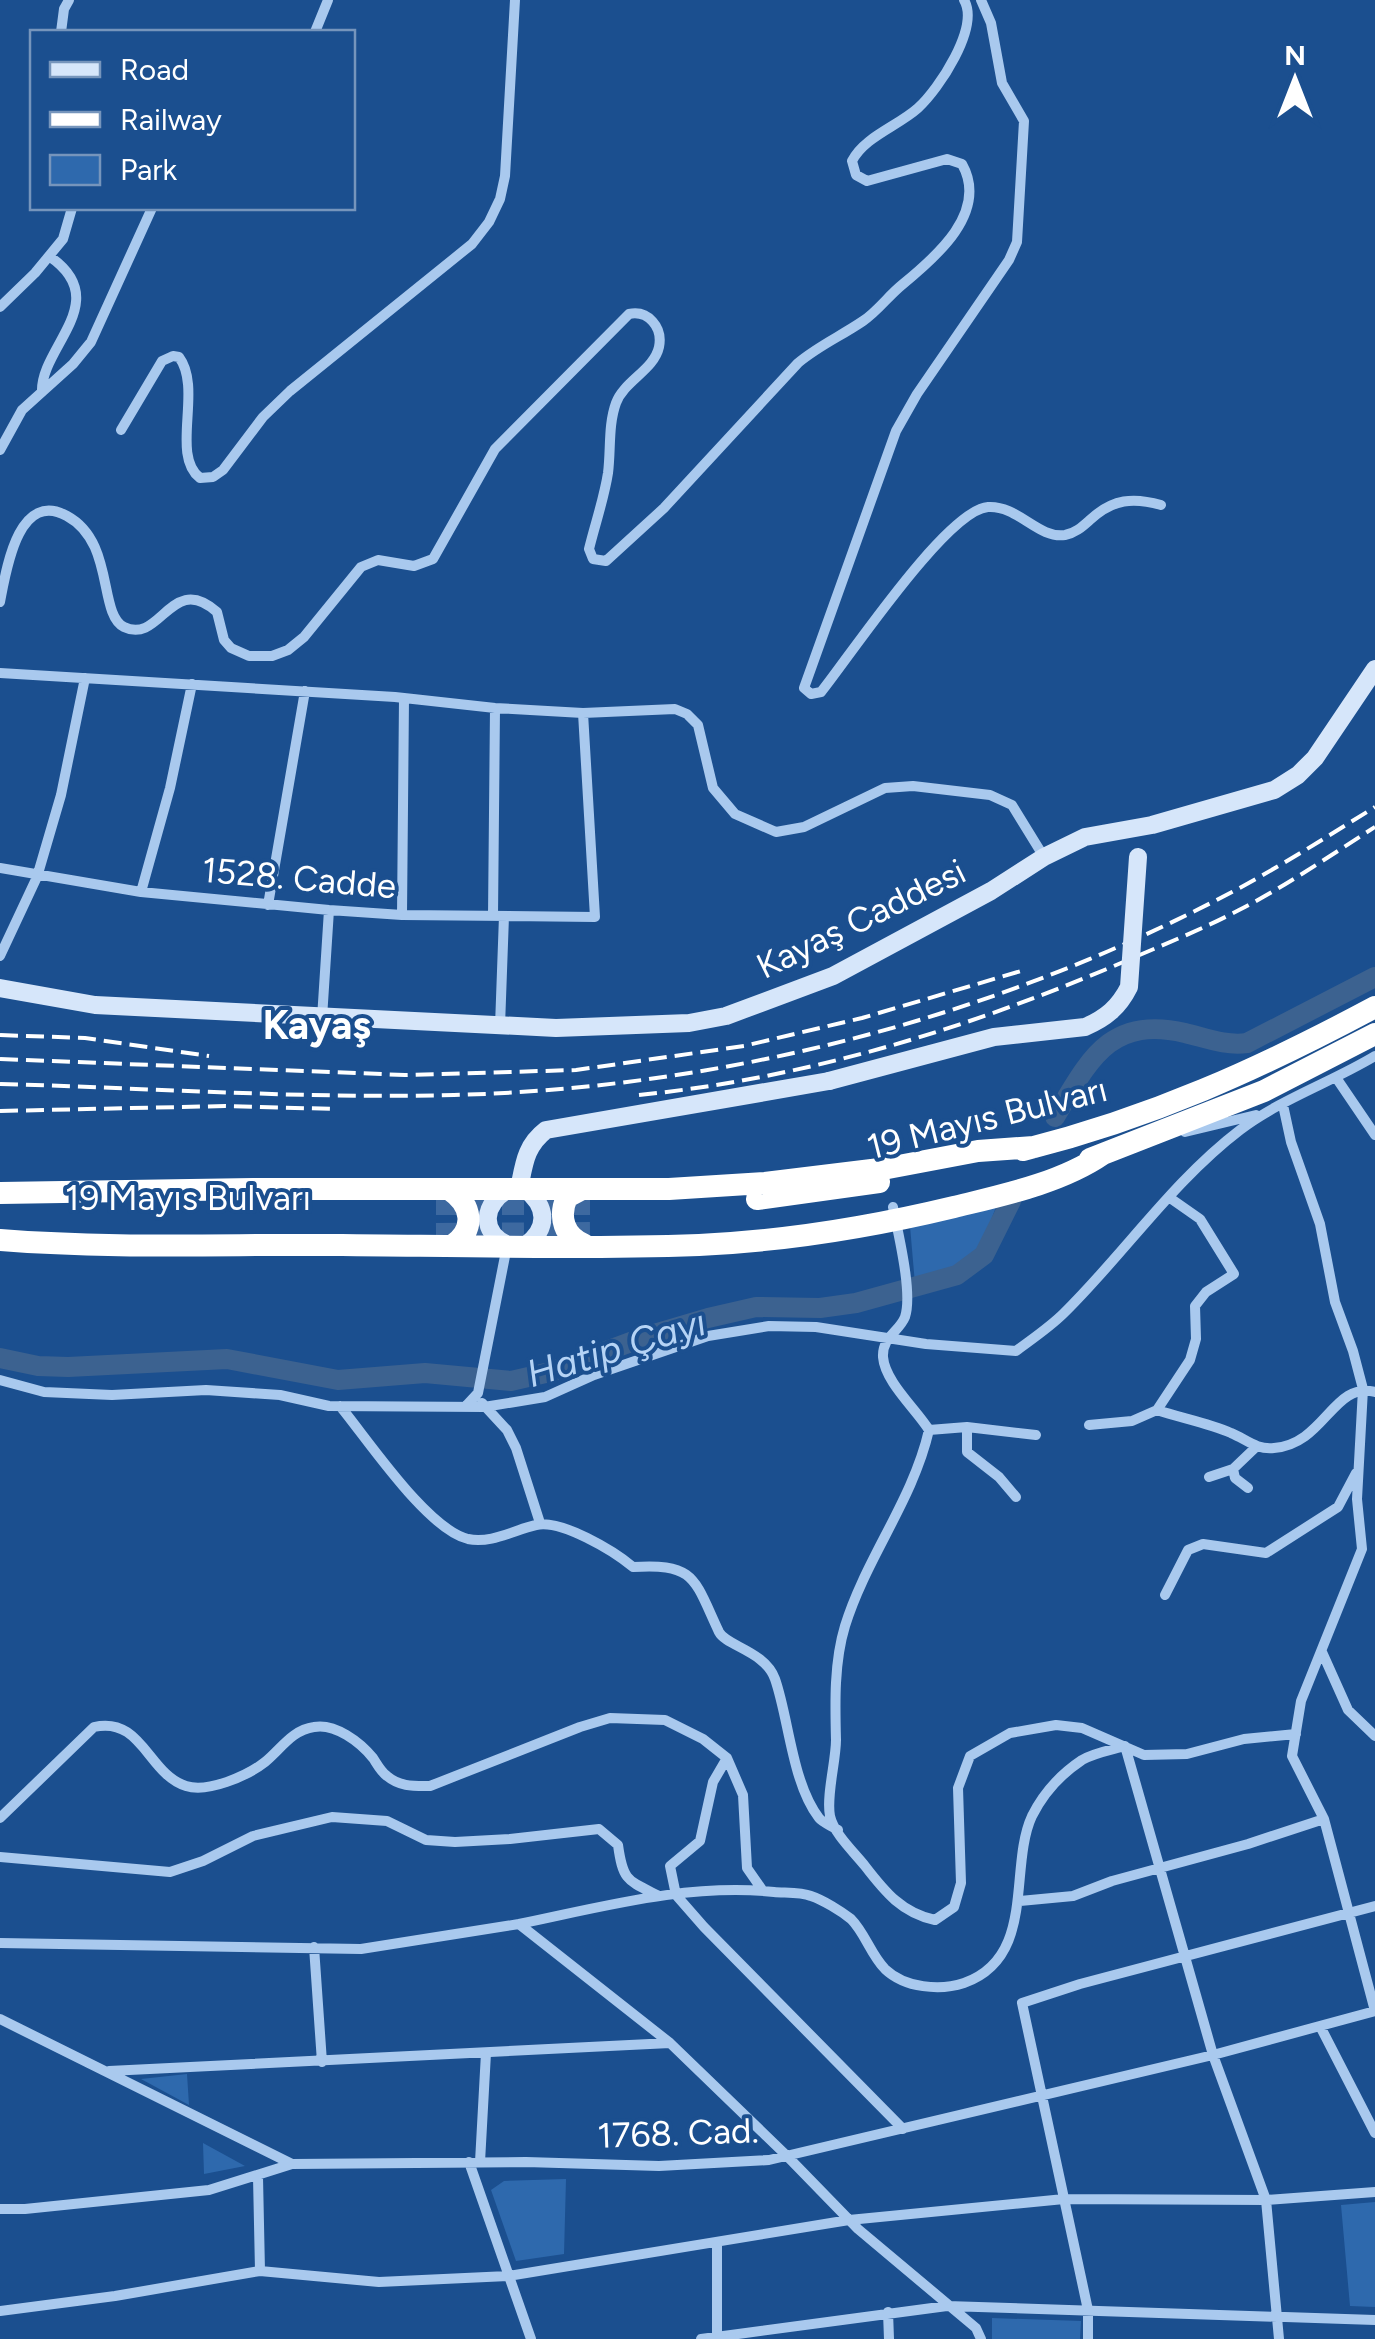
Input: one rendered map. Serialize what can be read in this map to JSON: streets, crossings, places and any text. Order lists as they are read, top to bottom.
{
  "streets": {
    "highway": ["19 Mayıs Bulvarı"],
    "street": ["1528. Cadde", "Kayaş Caddesi", "1768. Cad."]
  },
  "districts": ["Kayaş"],
  "water": ["Hatip Çayı"],
  "legend": ["Road", "Railway", "Park"],
  "north": "top"
}
